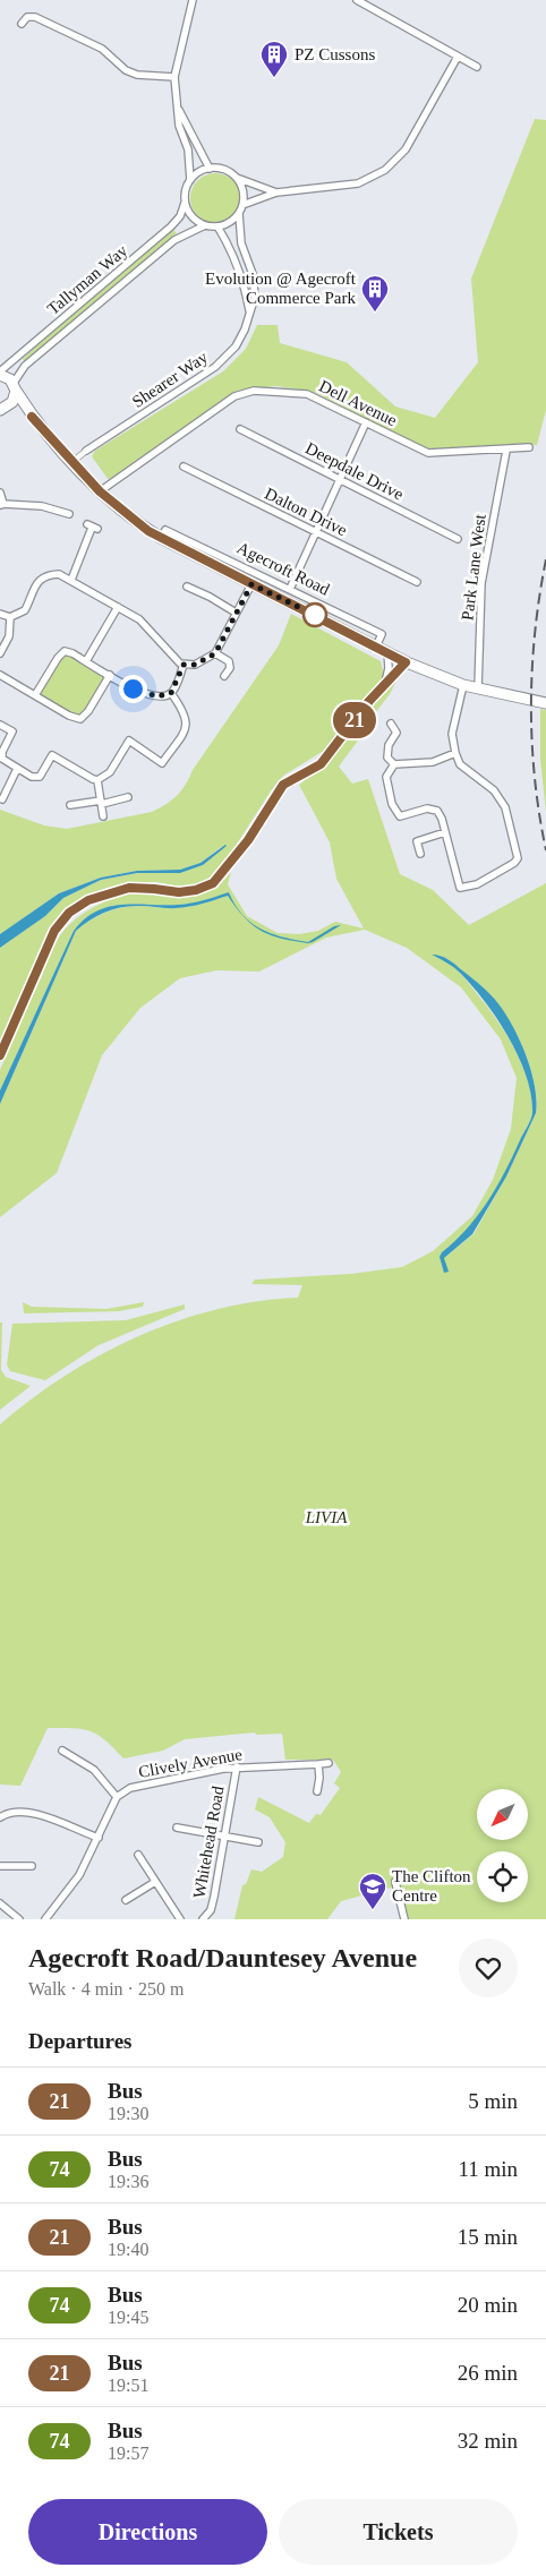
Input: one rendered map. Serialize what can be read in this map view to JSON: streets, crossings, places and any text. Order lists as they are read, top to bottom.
{
  "streets": {
    "main road": ["Agecroft Road"],
    "street": [
      "Tallyman Way",
      "Shearer Way",
      "Dell Avenue",
      "Deepdale Drive",
      "Dalton Drive",
      "Park Lane West",
      "Clively Avenue",
      "Whitehead Road"
    ]
  },
  "crossings": [
    ["Tallyman Way", "Shearer Way"],
    ["Tallyman Way", "Agecroft Road"],
    ["Dell Avenue", "Park Lane West"],
    ["Dell Avenue", "Agecroft Road"],
    ["Park Lane West", "Agecroft Road"],
    ["Clively Avenue", "Whitehead Road"]
  ],
  "parks": ["LIVIA"],
  "places": {
    "building": ["PZ Cussons", "Evolution @ Agecroft Commerce Park"],
    "school or university": ["The Clifton Centre"]
  },
  "lines": ["bus line 21"],
  "north": "bottom left",
  "page": {
    "on_map": "21",
    "heading": [
      ["Agecroft Road/Dauntesey Avenue", "Walk · 4 min · 250 m"],
      "Departures"
    ],
    "list": [
      {
        "mark": "21",
        "name": "Bus",
        "note": "19:30",
        "value": "5 min"
      },
      {
        "mark": "74",
        "name": "Bus",
        "note": "19:36",
        "value": "11 min"
      },
      {
        "mark": "21",
        "name": "Bus",
        "note": "19:40",
        "value": "15 min"
      },
      {
        "mark": "74",
        "name": "Bus",
        "note": "19:45",
        "value": "20 min"
      },
      {
        "mark": "21",
        "name": "Bus",
        "note": "19:51",
        "value": "26 min"
      },
      {
        "mark": "74",
        "name": "Bus",
        "note": "19:57",
        "value": "32 min"
      }
    ],
    "buttons": ["Directions", "Tickets"]
  }
}
